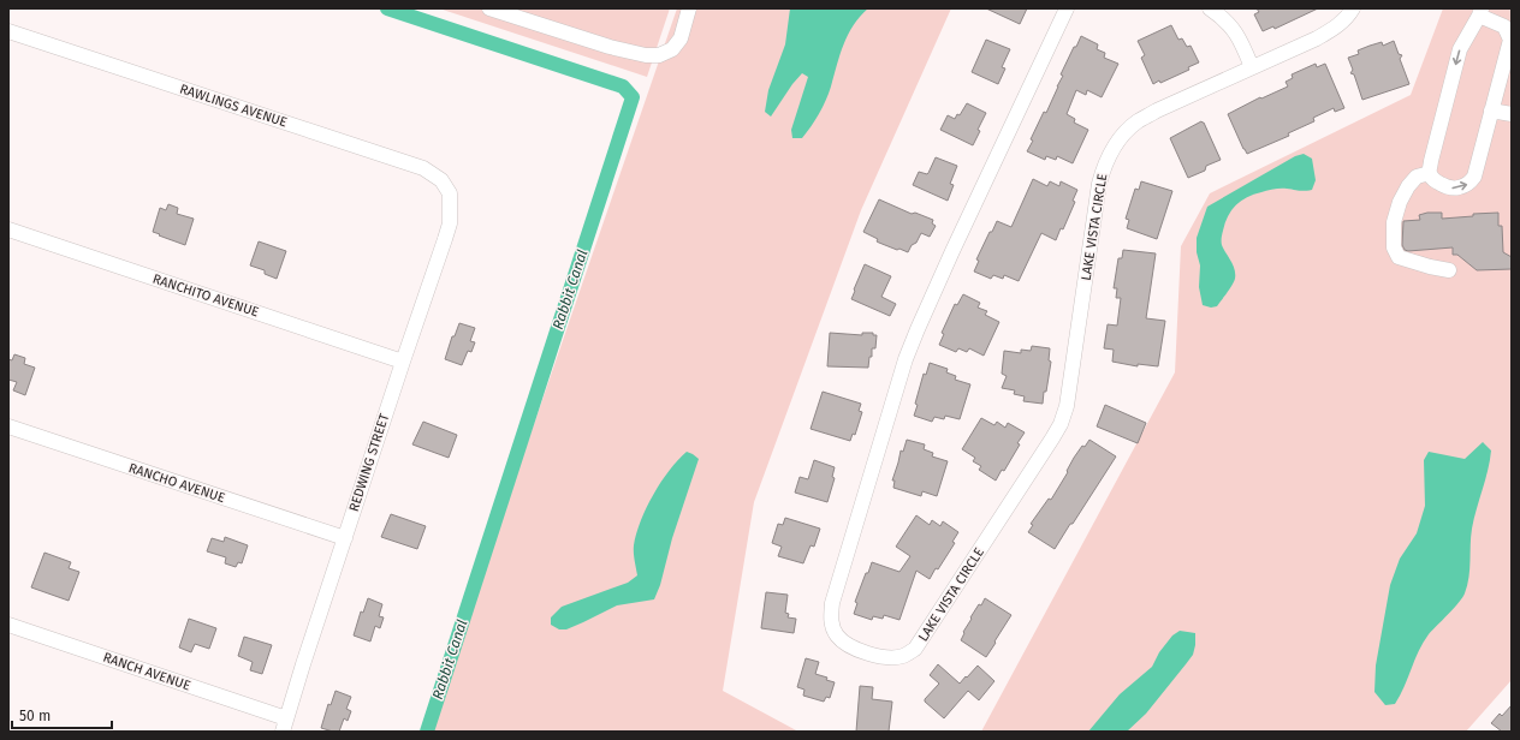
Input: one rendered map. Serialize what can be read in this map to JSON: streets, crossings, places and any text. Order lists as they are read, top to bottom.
{
  "streets": {
    "street": [
      "RAWLINGS AVENUE",
      "LAKE VISTA CIRCLE",
      "RANCHITO AVENUE",
      "REDWING STREET",
      "RANCHO AVENUE",
      "RANCH AVENUE"
    ]
  },
  "crossings": [
    ["RAWLINGS AVENUE", "REDWING STREET"],
    ["RANCHITO AVENUE", "REDWING STREET"],
    ["REDWING STREET", "RANCHO AVENUE"],
    ["REDWING STREET", "RANCH AVENUE"]
  ],
  "water": ["Rabbit Canal"],
  "scale_bar": "50 m"
}
